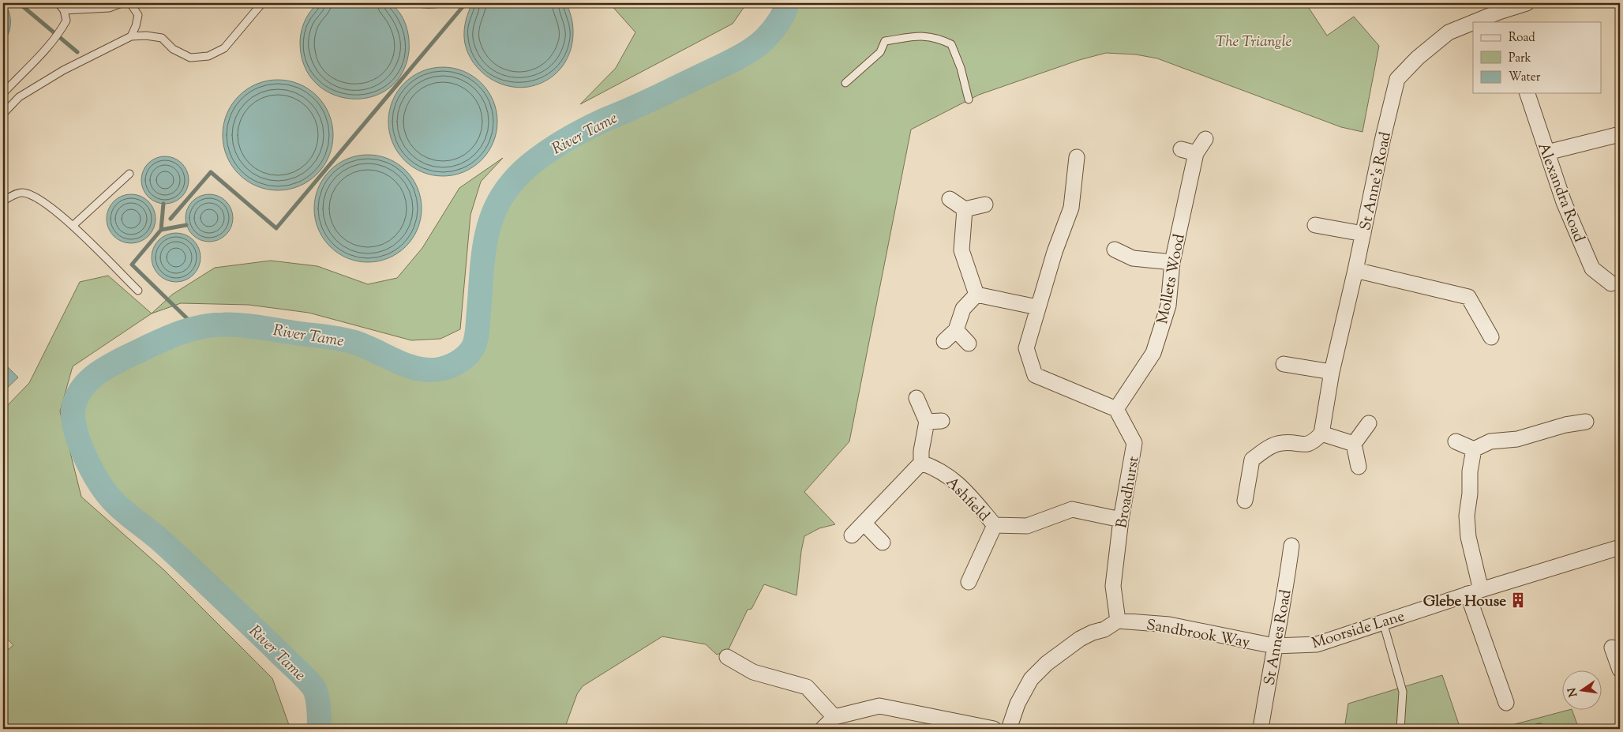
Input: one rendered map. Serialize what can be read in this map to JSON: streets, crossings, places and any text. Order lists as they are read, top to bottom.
{
  "streets": {
    "street": [
      "St Anne's Road",
      "Alexandra Road",
      "Mollets Wood",
      "Broadhurst",
      "Ashfield",
      "Moorside Lane",
      "Sandbrook Way",
      "St Annes Road"
    ]
  },
  "crossings": [
    ["Mollets Wood", "Broadhurst"],
    ["Broadhurst", "Ashfield"],
    ["Broadhurst", "Sandbrook Way"],
    ["Moorside Lane", "Sandbrook Way"],
    ["Moorside Lane", "St Annes Road"],
    ["Sandbrook Way", "St Annes Road"]
  ],
  "water": ["River Tame"],
  "parks": ["The Triangle"],
  "places": {
    "building": ["Glebe House"]
  },
  "legend": ["Road", "Park", "Water"],
  "north": "left"
}
